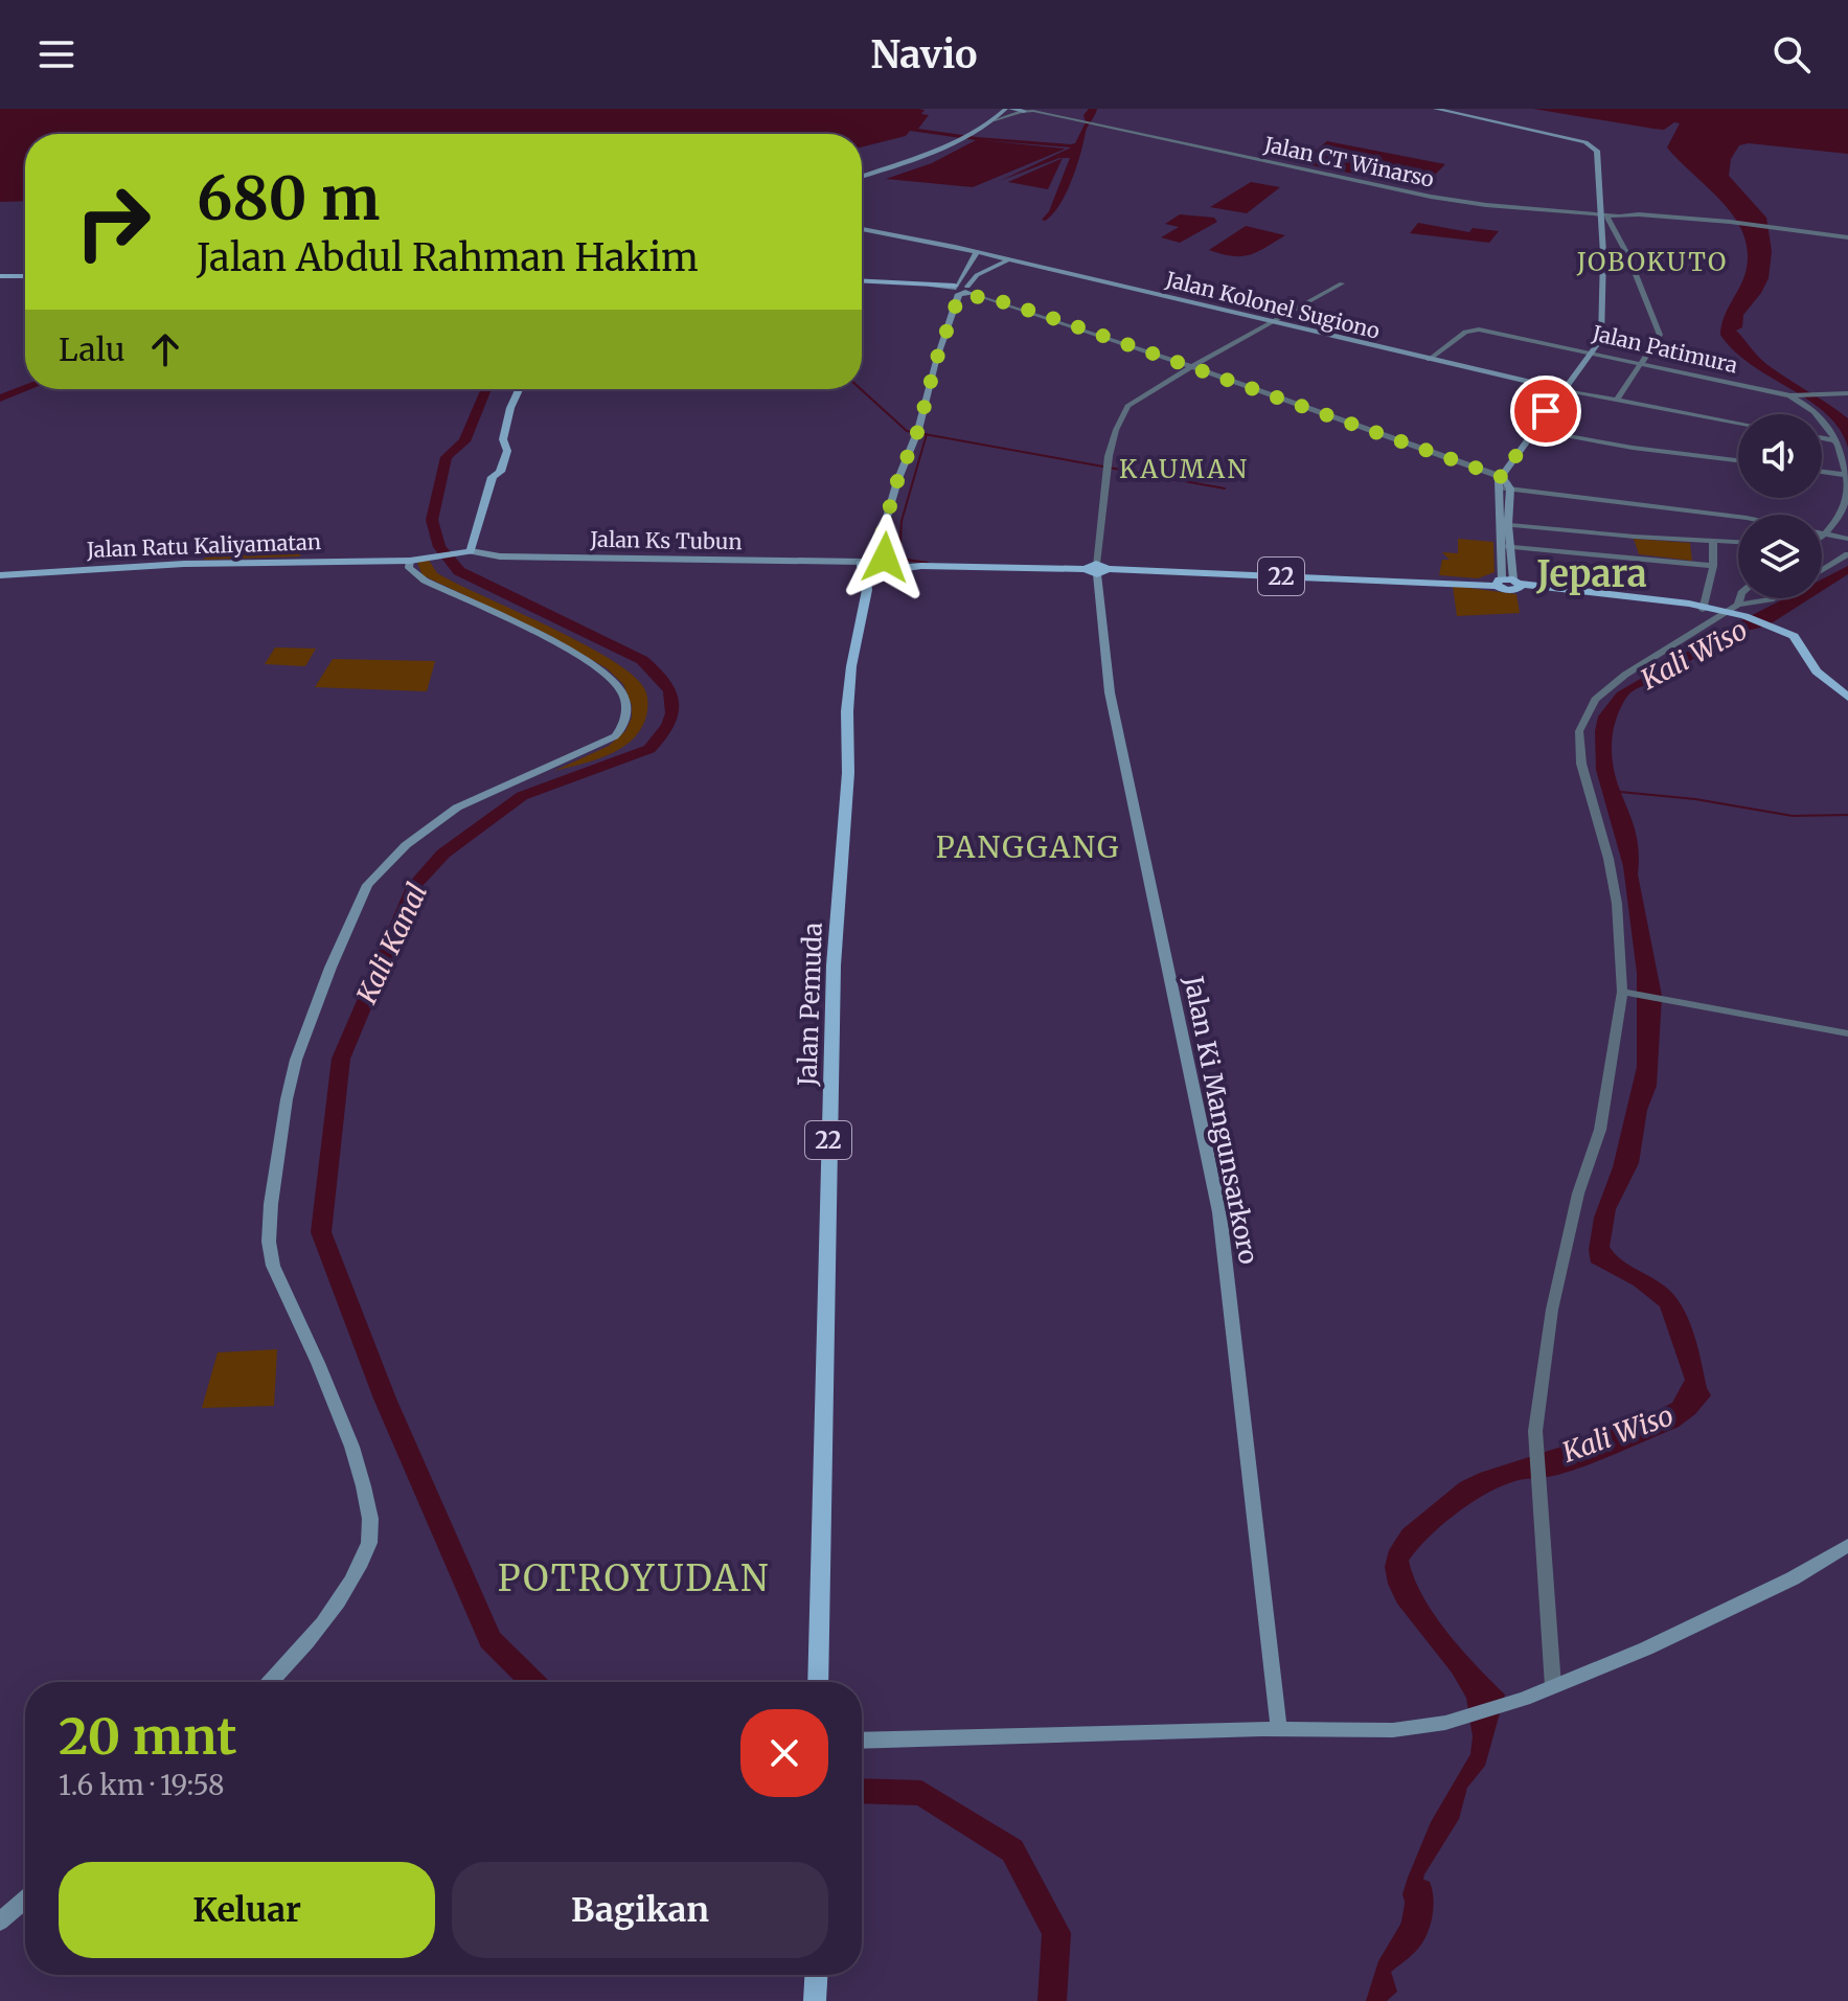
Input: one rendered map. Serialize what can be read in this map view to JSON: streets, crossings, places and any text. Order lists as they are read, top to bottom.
{
  "streets": {
    "highway": ["22", "Jalan Pemuda"],
    "main road": [
      "Jalan Kolonel Sugiono",
      "Jalan Ks Tubun",
      "Jalan Ratu Kaliyamatan",
      "Jalan Ki Mangunsarkoro"
    ],
    "street": ["Jalan CT Winarso", "Jalan Patimura"]
  },
  "crossings": [
    ["Jalan Kolonel Sugiono", "Jalan Patimura"],
    ["Jalan Ks Tubun", "Jalan Ratu Kaliyamatan"],
    ["Jalan Ks Tubun", "22"],
    ["Jalan Ks Tubun", "Jalan Pemuda"],
    ["22", "Jalan Pemuda"],
    ["22", "Jalan Ki Mangunsarkoro"]
  ],
  "districts": [
    "JOBOKUTO",
    "KAUMAN",
    "Jepara",
    "PANGGANG",
    "POTROYUDAN"
  ],
  "water": ["Kali Wiso", "Kali Kanal"],
  "page": {
    "header": "Navio",
    "turn": ["680 m", "Jalan Abdul Rahman Hakim"],
    "then": "Lalu",
    "heading": ["20 mnt", "1.6 km · 19:58"],
    "buttons": ["Keluar", "Bagikan"]
  }
}
